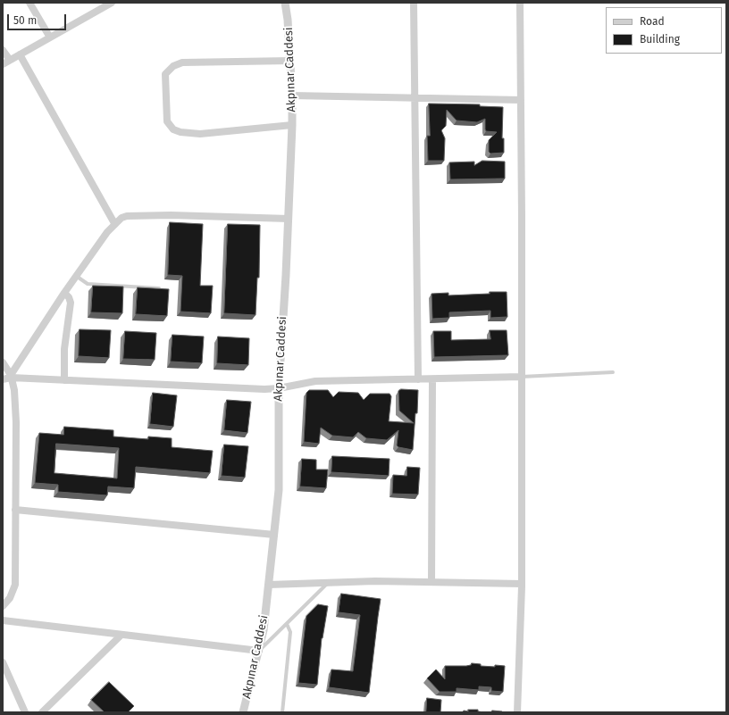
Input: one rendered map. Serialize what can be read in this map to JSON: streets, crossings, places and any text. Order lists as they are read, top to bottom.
{
  "streets": {
    "street": ["Akpınar Caddesi"]
  },
  "legend": ["Road", "Building"],
  "scale_bar": "50 m"
}
